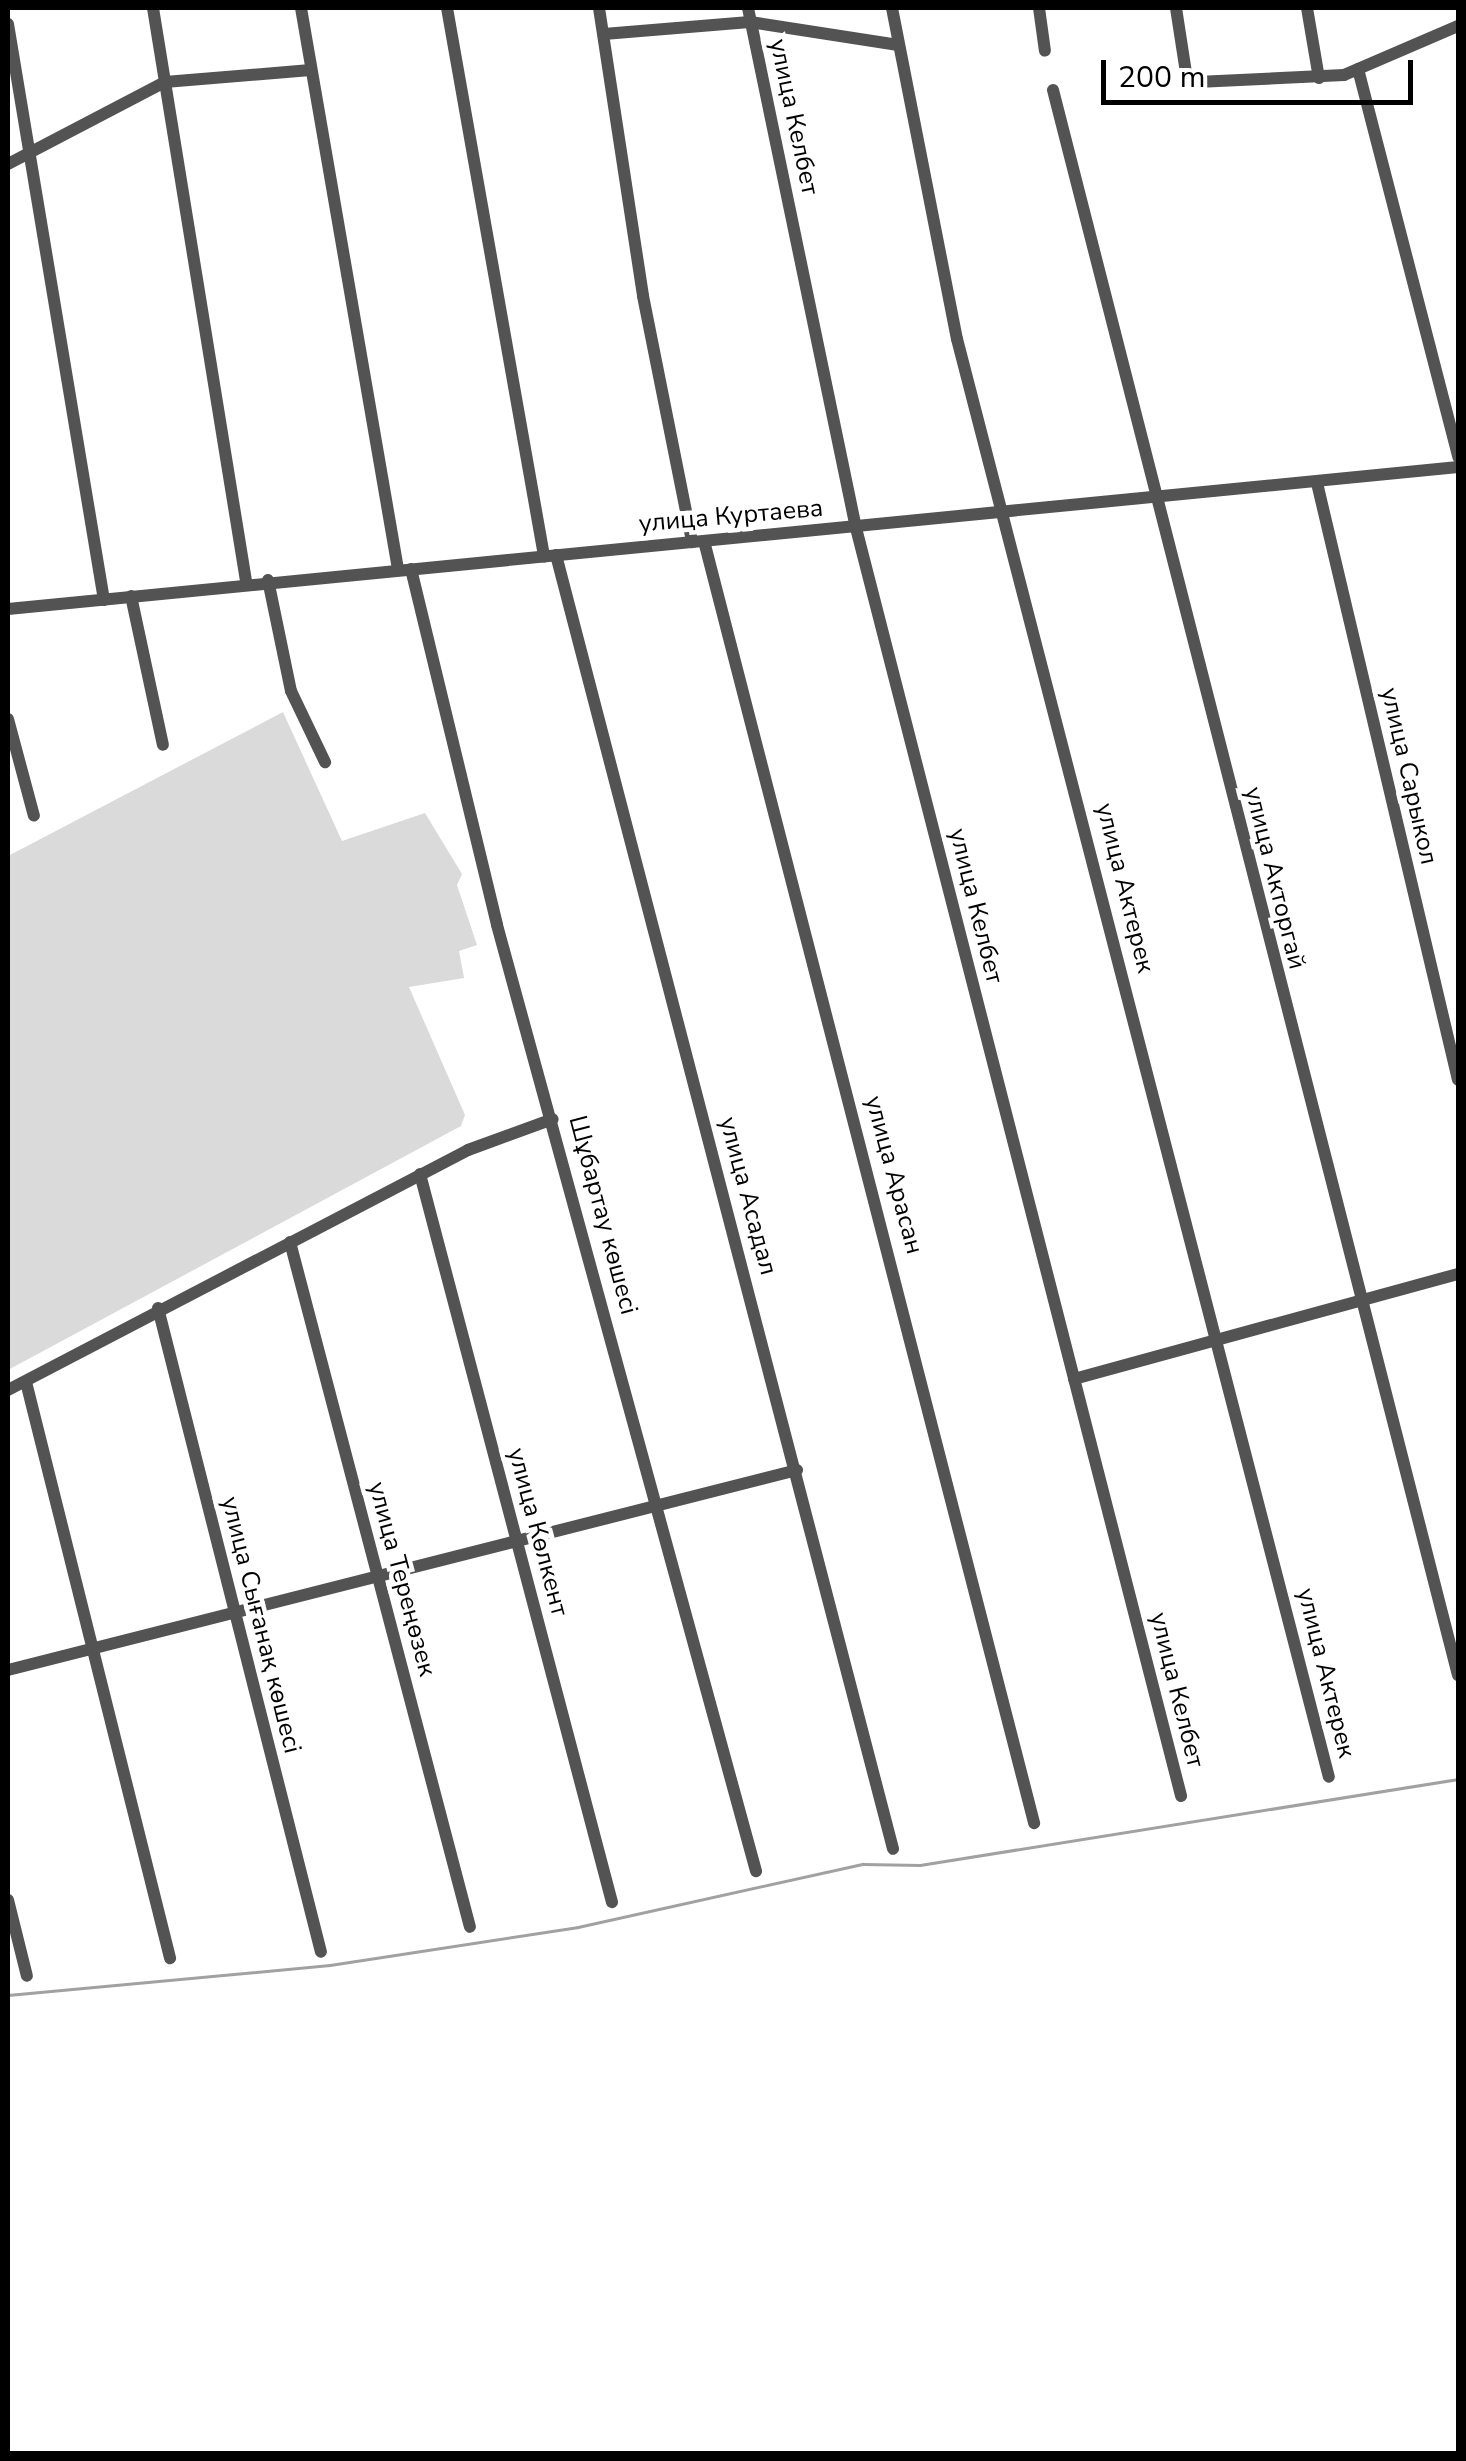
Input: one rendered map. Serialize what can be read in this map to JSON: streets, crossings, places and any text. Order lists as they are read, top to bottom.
{
  "streets": {
    "street": [
      "улица Келбет",
      "улица Куртаева",
      "улица Сарыкол",
      "улица Акторгай",
      "улица Актерек",
      "улица Арасан",
      "улица Асадал",
      "Шұбартау көшесі",
      "улица Көлкент",
      "улица Тереңөзек",
      "улица Сығанақ көшесі"
    ]
  },
  "crossings": [
    ["улица Келбет", "улица Куртаева"],
    ["улица Куртаева", "улица Сарыкол"],
    ["улица Куртаева", "улица Акторгай"],
    ["улица Куртаева", "улица Актерек"],
    ["улица Куртаева", "улица Арасан"],
    ["улица Куртаева", "улица Асадал"],
    ["улица Куртаева", "Шұбартау көшесі"]
  ],
  "scale_bar": "200 m"
}
